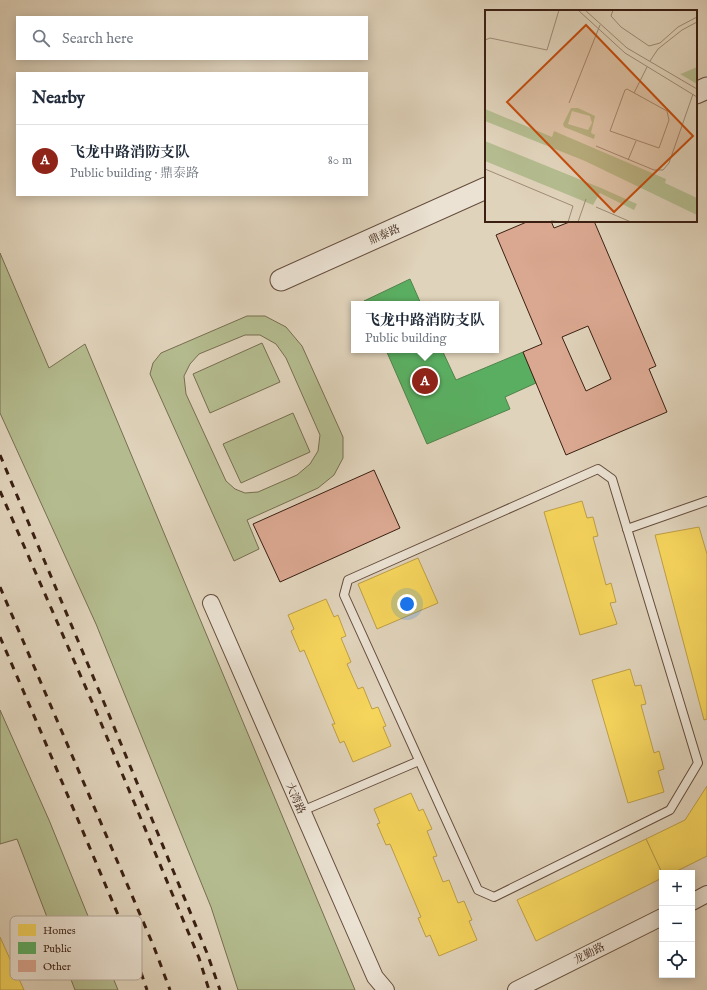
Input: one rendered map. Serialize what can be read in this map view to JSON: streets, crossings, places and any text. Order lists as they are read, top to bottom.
{
  "streets": {
    "street": ["鼎泰路", "大湾路", "龙勤路"]
  },
  "legend": ["Homes", "Public", "Other"],
  "page": {
    "search": "Search here",
    "heading": "Nearby",
    "list": [
      {
        "mark": "A",
        "name": "飞龙中路消防支队",
        "note": "Public building · 鼎泰路",
        "value": "80 m"
      }
    ],
    "popup": ["飞龙中路消防支队", "Public building"],
    "pins": "A",
    "map_buttons": ["+", "−"]
  }
}
